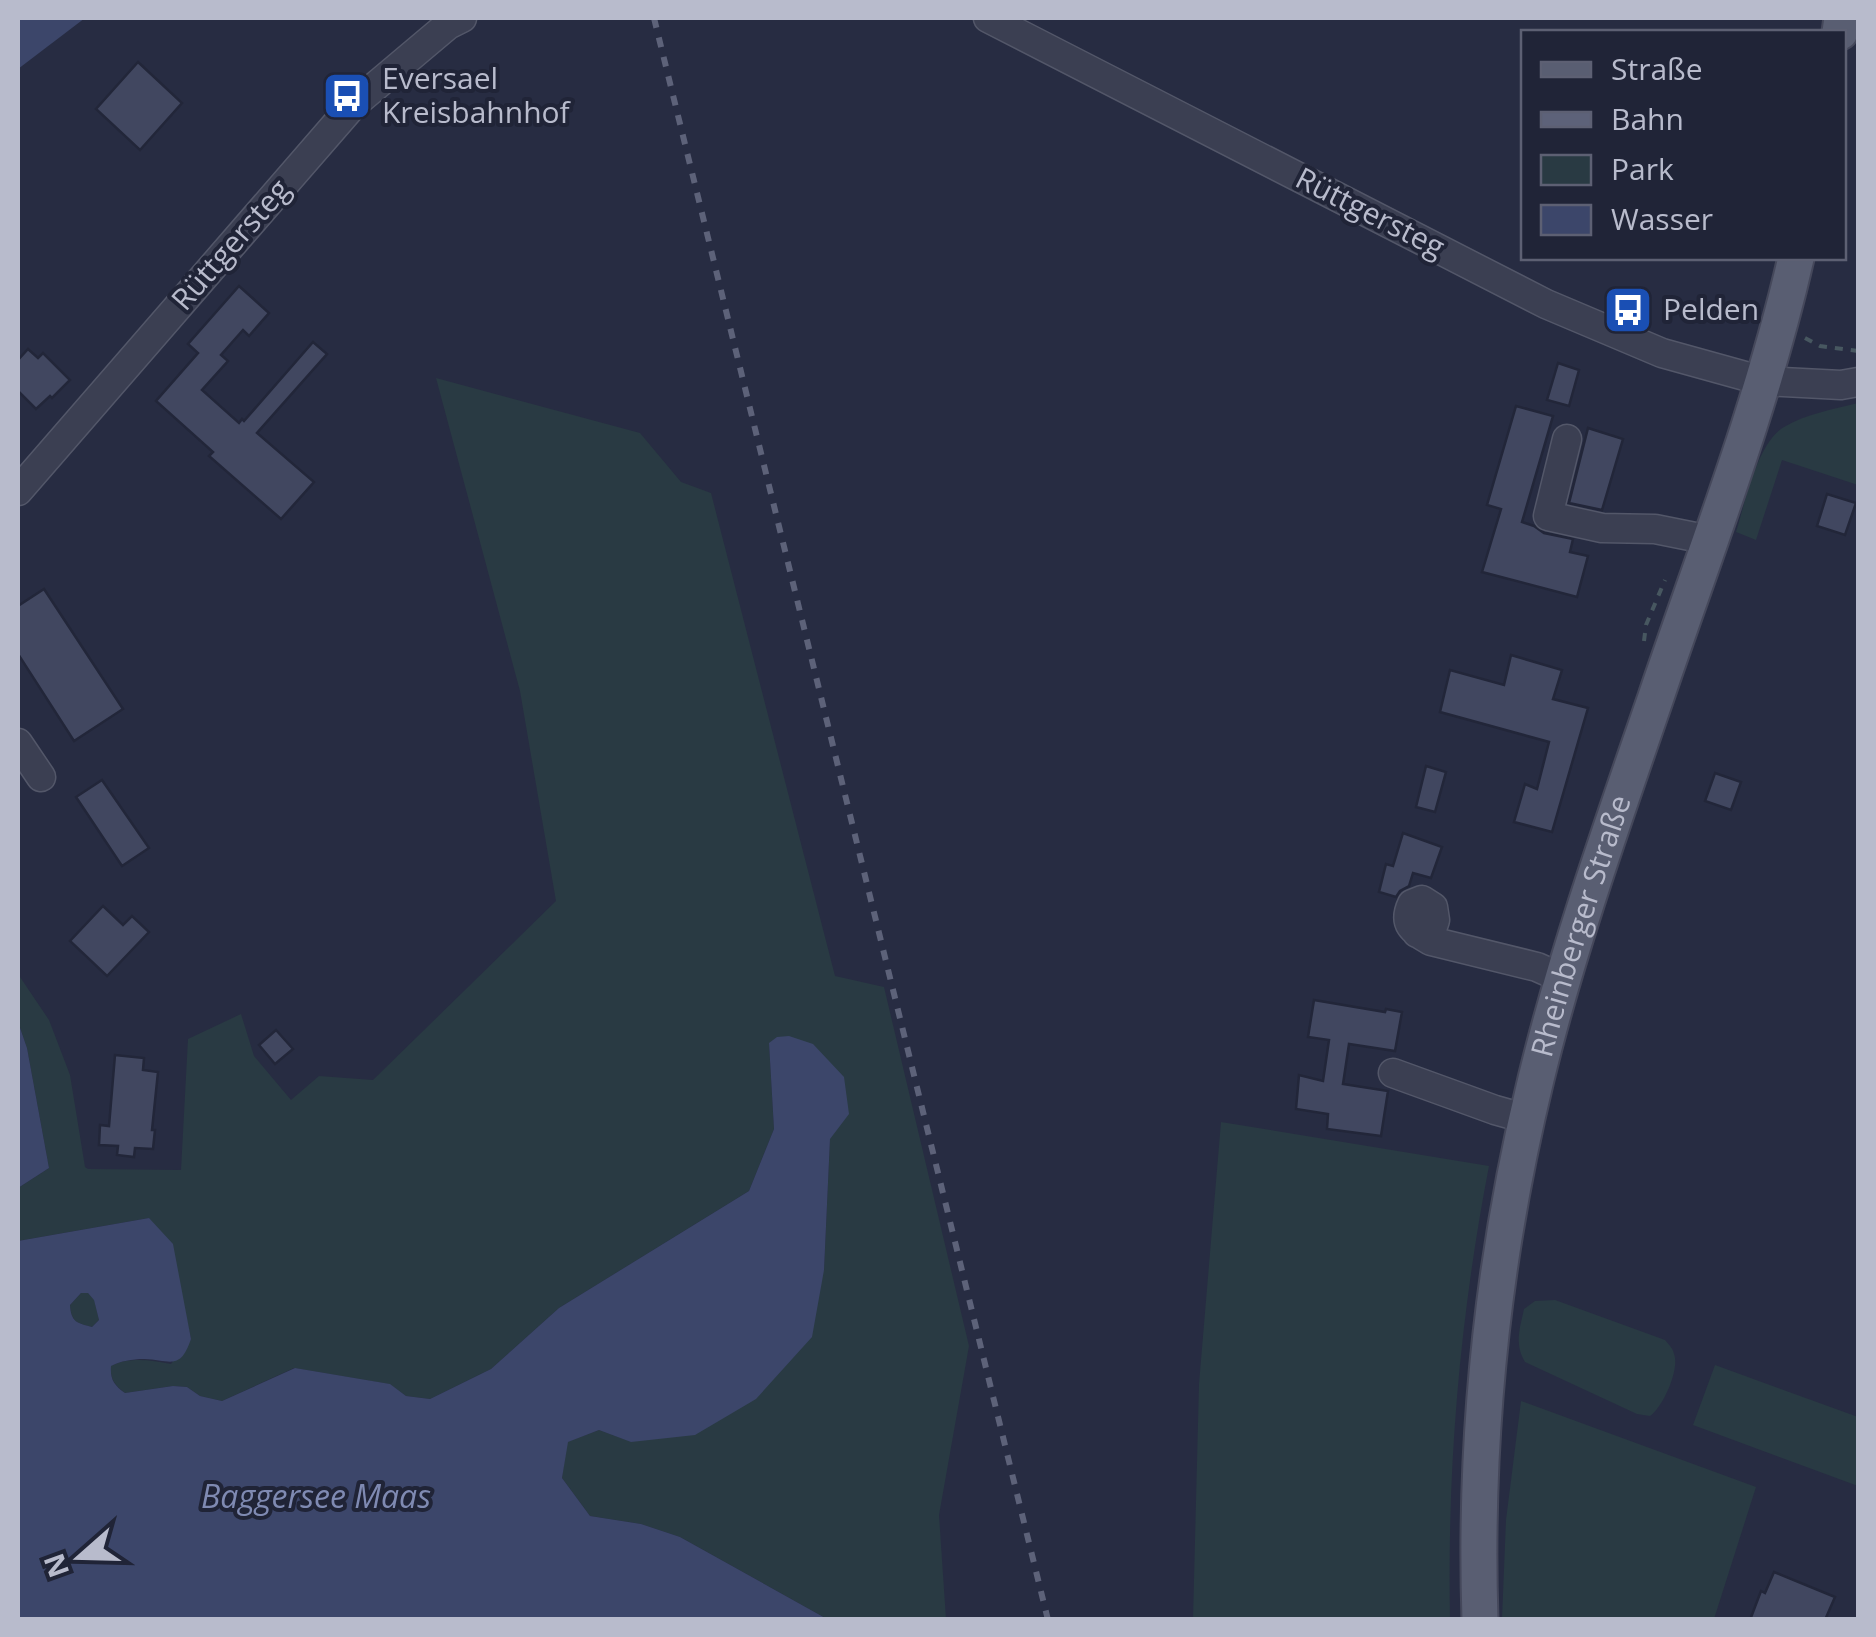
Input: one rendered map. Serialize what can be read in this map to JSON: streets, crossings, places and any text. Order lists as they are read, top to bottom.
{
  "streets": {
    "main road": ["Rheinberger Straße"],
    "street": ["Rüttgersteg"]
  },
  "crossings": [
    ["Rüttgersteg", "Rheinberger Straße"]
  ],
  "water": ["Baggersee Maas"],
  "places": {
    "bus stop": ["Eversael Kreisbahnhof", "Pelden"]
  },
  "legend": [
    "Straße",
    "Bahn",
    "Park",
    "Wasser"
  ],
  "north": "left"
}
